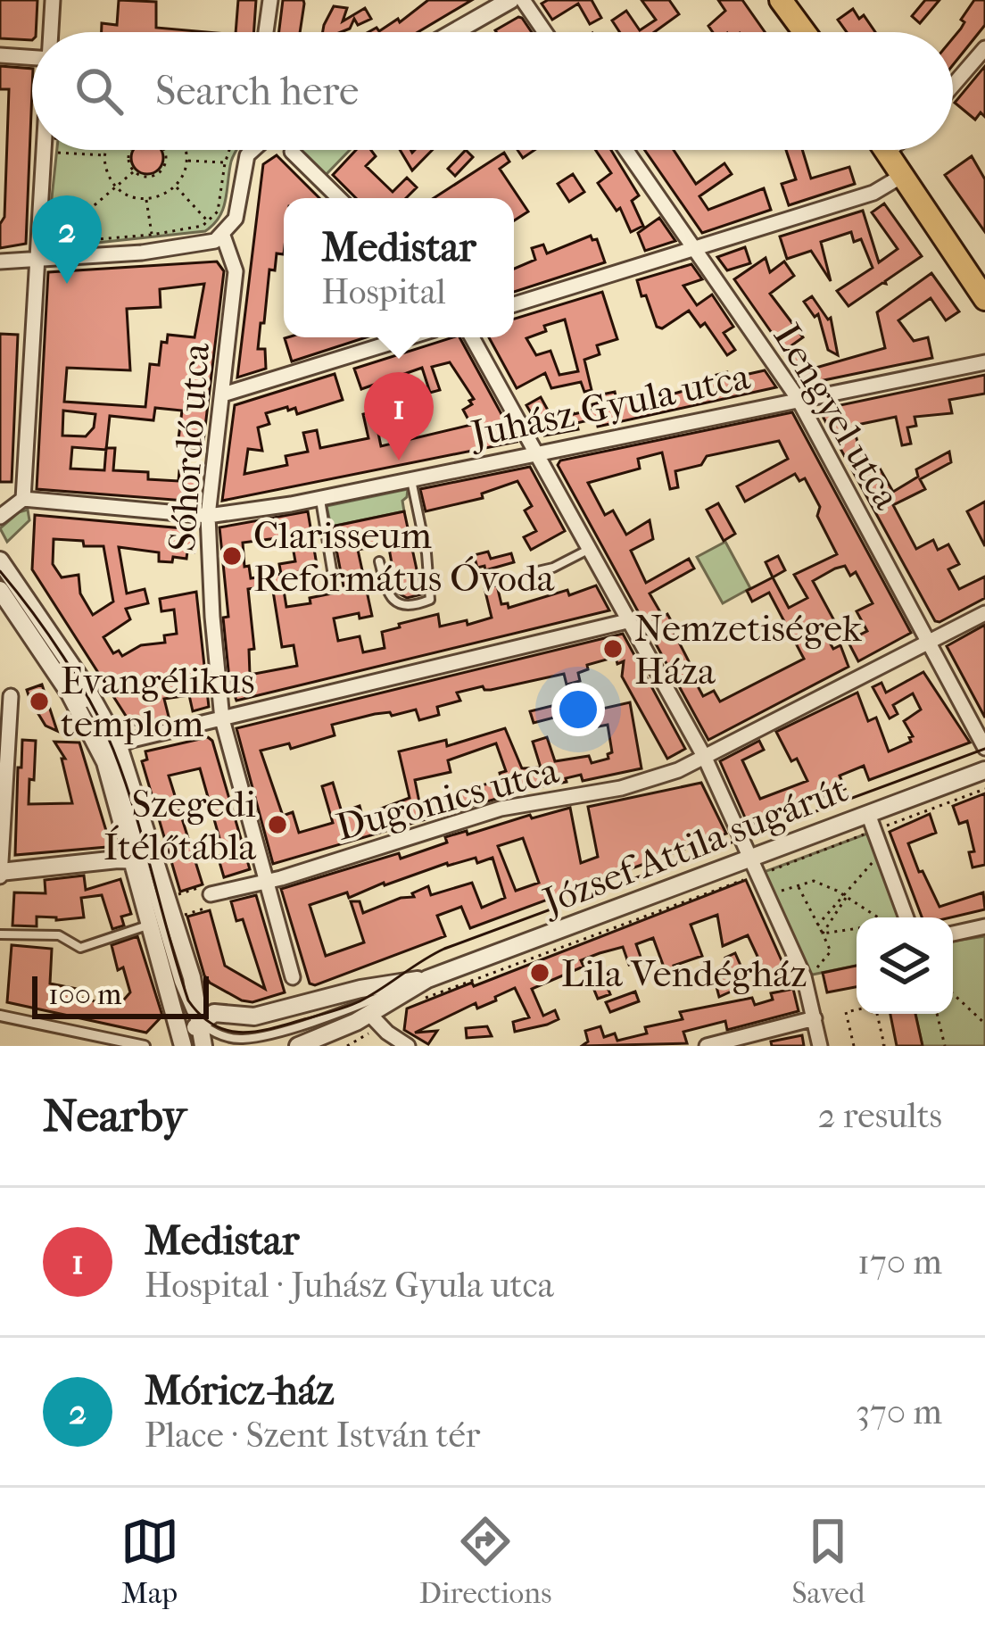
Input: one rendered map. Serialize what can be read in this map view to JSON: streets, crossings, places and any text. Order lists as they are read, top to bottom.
{
  "streets": {
    "street": [
      "Juhász Gyula utca",
      "Lengyel utca",
      "Sóhordó utca",
      "Dugonics utca",
      "József Attila sugárút"
    ]
  },
  "crossings": [
    ["Juhász Gyula utca", "Lengyel utca"],
    ["Juhász Gyula utca", "Sóhordó utca"],
    ["Lengyel utca", "Dugonics utca"],
    ["Sóhordó utca", "Dugonics utca"]
  ],
  "places": [
    "Clarisseum Református Óvoda",
    "Nemzetiségek Háza",
    "Evangélikus templom",
    "Szegedi Ítélőtábla",
    "Lila Vendégház"
  ],
  "scale_bar": "100 m",
  "page": {
    "search": "Search here",
    "pins": ["2", "1"],
    "popup": ["Medistar", "Hospital"],
    "scale": "100 m",
    "heading": ["Nearby", "2 results"],
    "list": [
      {
        "mark": "1",
        "name": "Medistar",
        "note": "Hospital · Juhász Gyula utca",
        "value": "170 m"
      },
      {
        "mark": "2",
        "name": "Móricz-ház",
        "note": "Place · Szent István tér",
        "value": "370 m"
      }
    ],
    "nav": ["Map", "Directions", "Saved"]
  }
}
